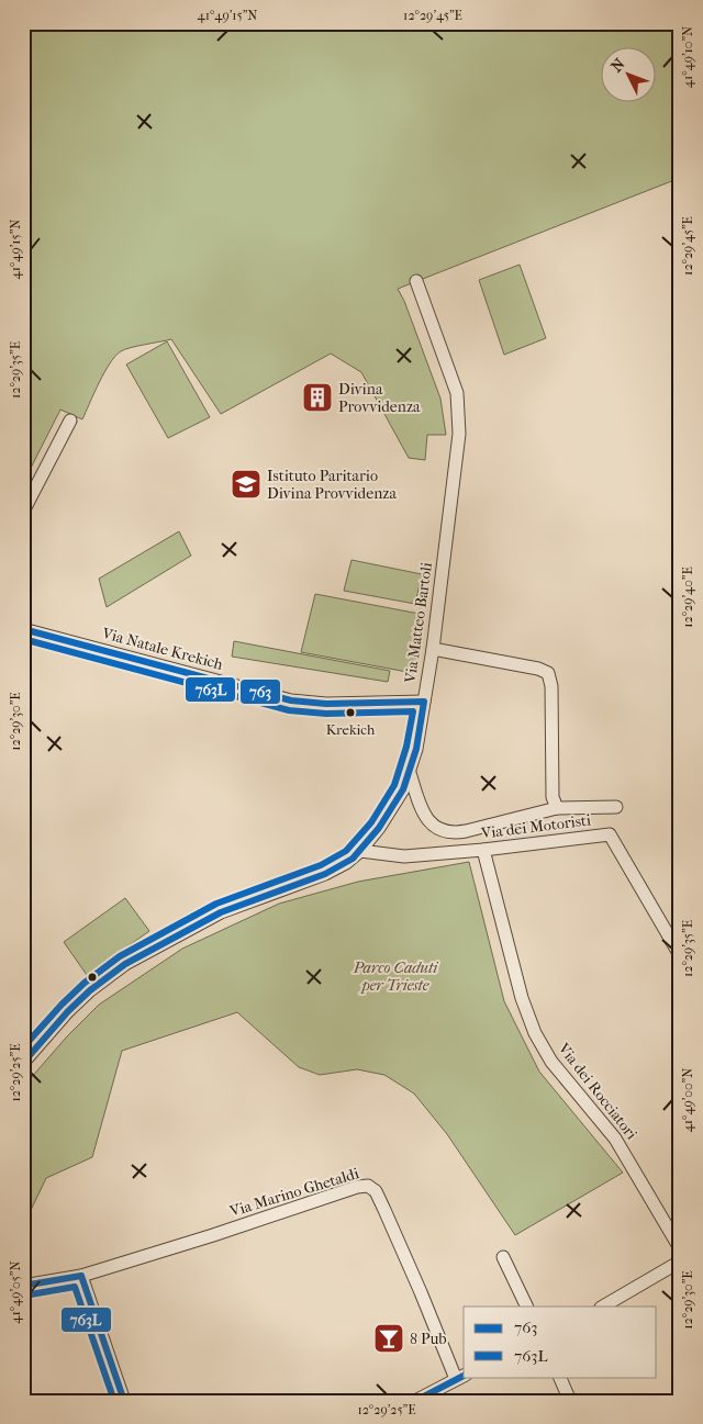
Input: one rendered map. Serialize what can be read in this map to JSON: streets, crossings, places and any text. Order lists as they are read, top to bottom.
{
  "streets": {
    "street": [
      "Via Matteo Bartoli",
      "Via Natale Krekich",
      "Via dei Motoristi",
      "Via dei Rocciatori",
      "Via Marino Ghetaldi"
    ]
  },
  "crossings": [
    ["Via Matteo Bartoli", "Via Natale Krekich"],
    ["Via Matteo Bartoli", "Via dei Motoristi"],
    ["Via dei Motoristi", "Via dei Rocciatori"]
  ],
  "parks": ["Parco Caduti per Trieste"],
  "places": {
    "building": ["Divina Provvidenza"],
    "school or university": ["Istituto Paritario Divina Provvidenza"],
    "other": ["Krekich"],
    "bar": ["8 Pub"]
  },
  "lines": ["transit line 763", "transit line 763L"],
  "legend": ["763", "763L"],
  "north": "top left",
  "coordinates": [
    "41°49'15\"N",
    "12°29'45\"E",
    "41°49'10\"N",
    "12°29'35\"E",
    "12°29'40\"E",
    "12°29'30\"E",
    "12°29'25\"E",
    "41°49'00\"N",
    "41°49'05\"N"
  ]
}
